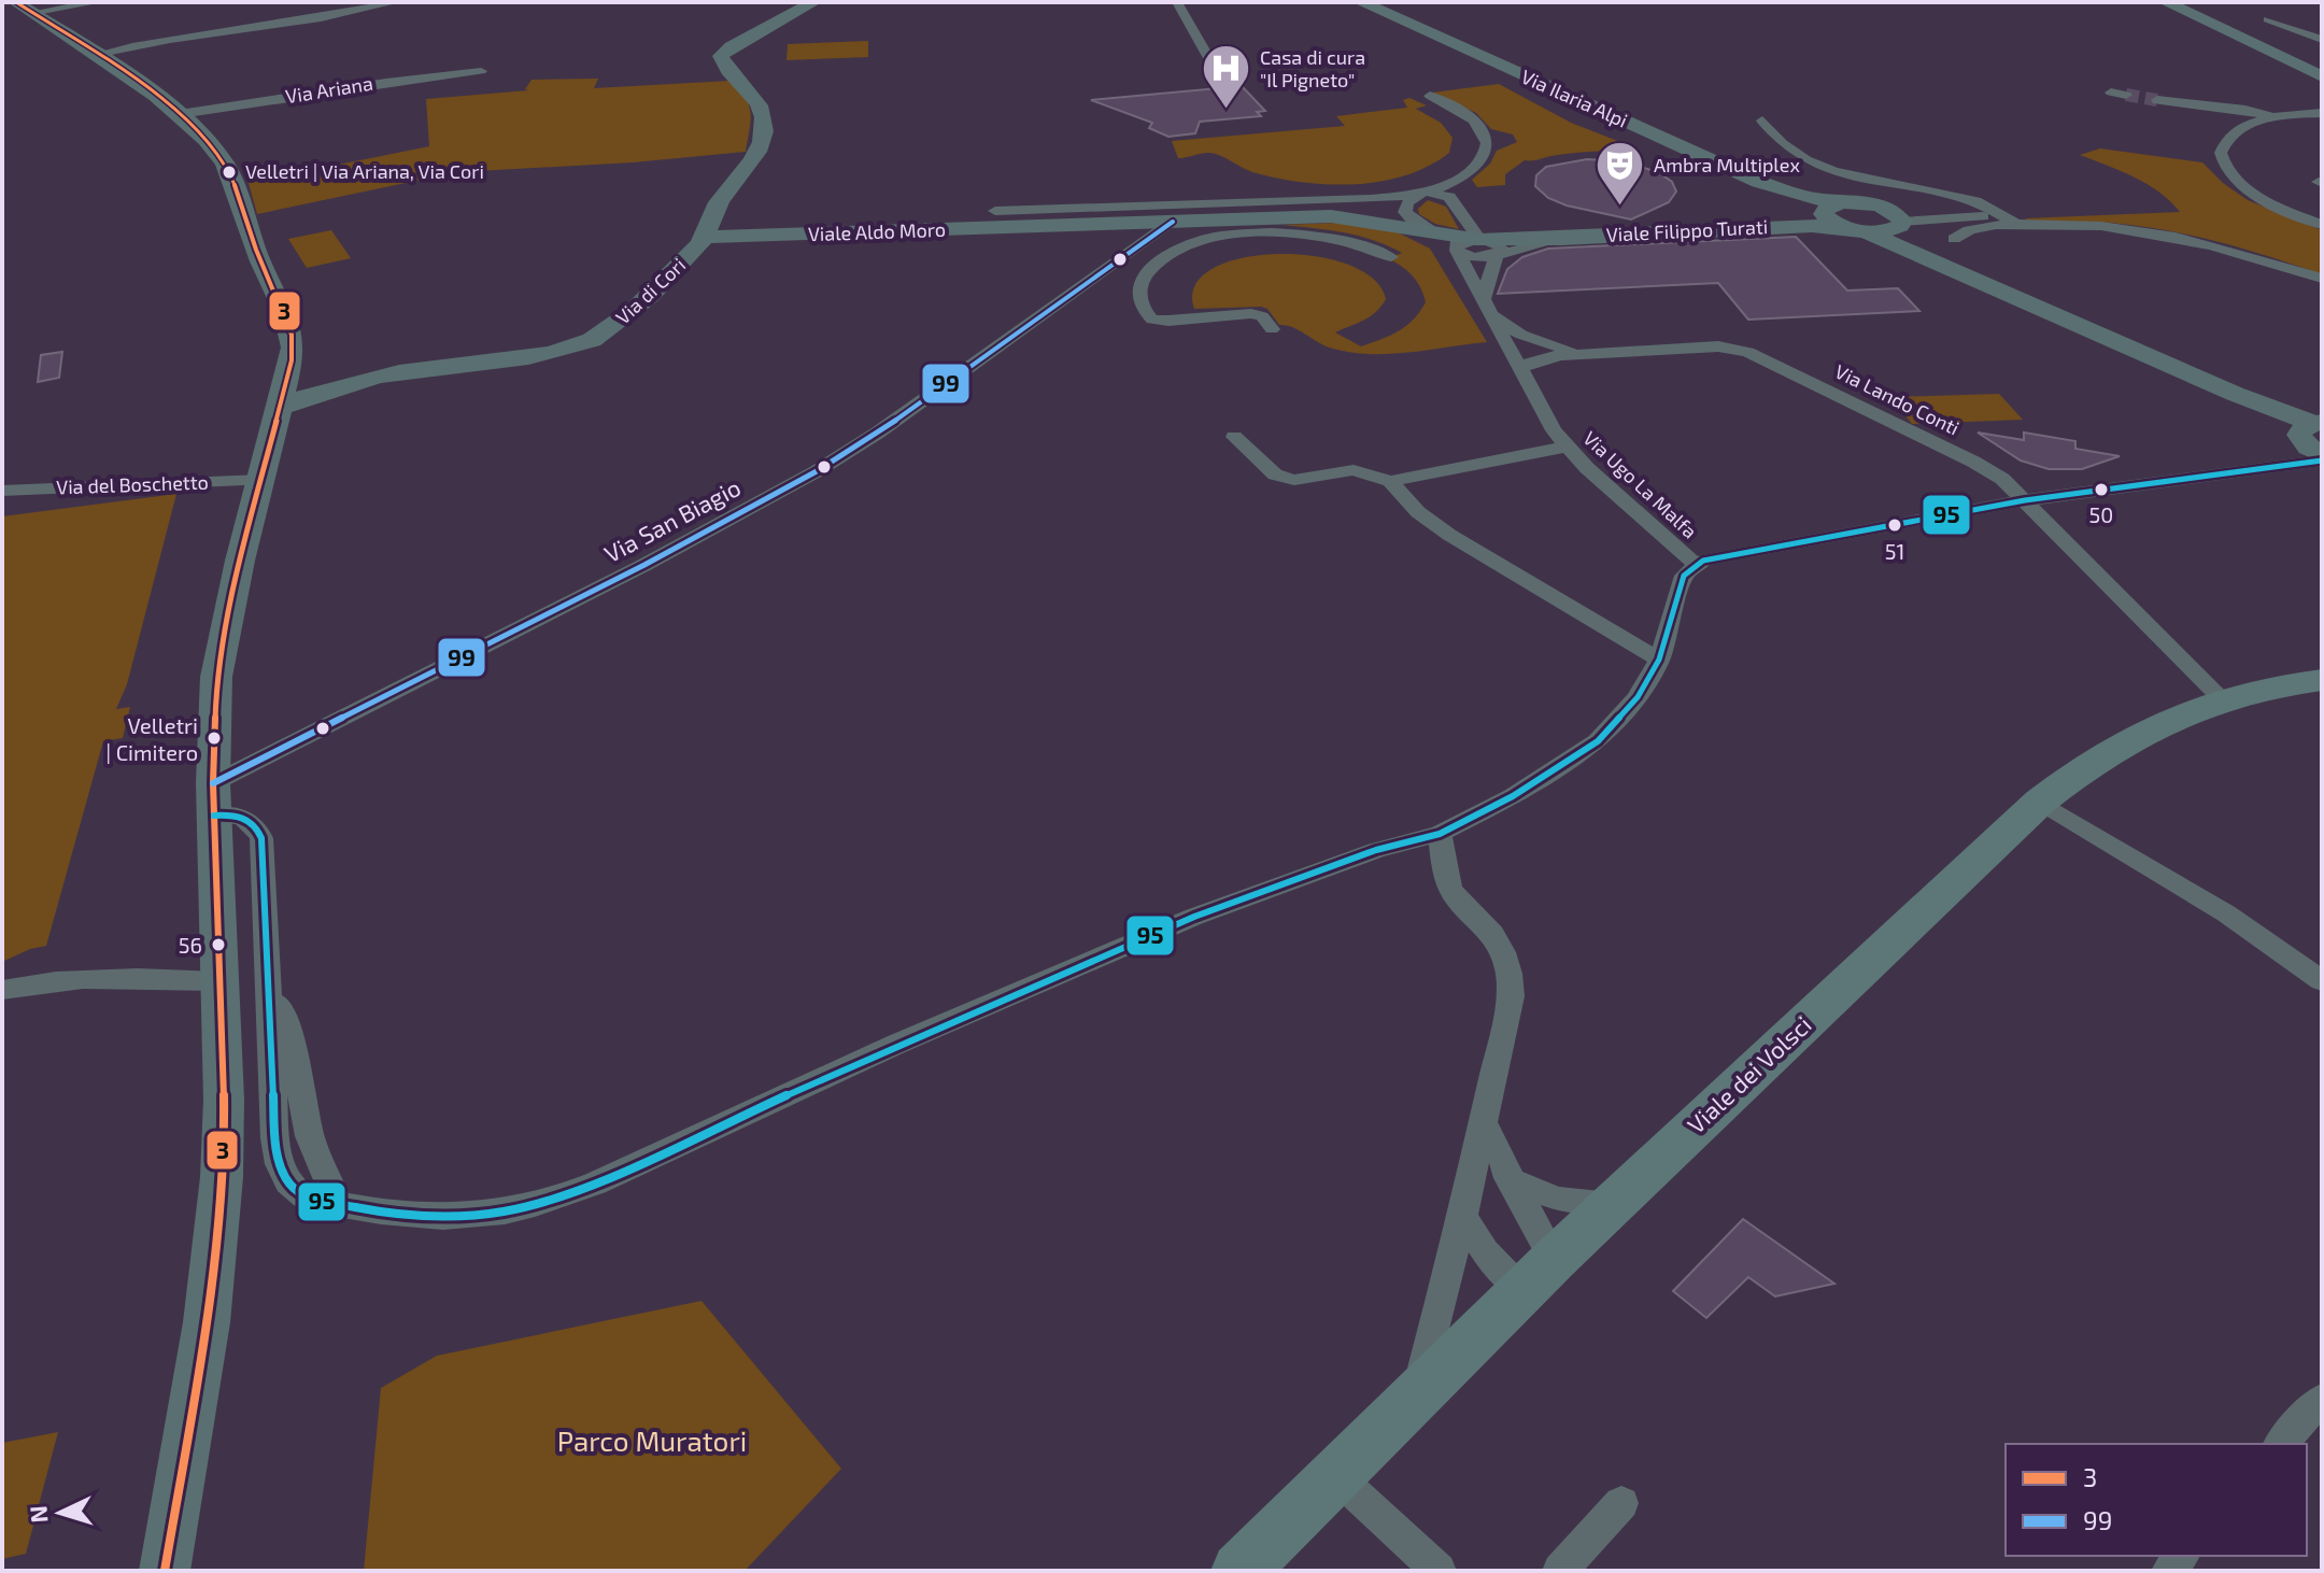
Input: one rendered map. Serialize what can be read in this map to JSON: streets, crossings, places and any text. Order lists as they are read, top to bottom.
{
  "streets": {
    "main road": [
      "Via Ilaria Alpi",
      "Viale Filippo Turati",
      "Viale Aldo Moro",
      "Via di Cori",
      "Viale dei Volsci"
    ],
    "street": [
      "Via Ariana",
      "Via Lando Conti",
      "Via del Boschetto",
      "Via Ugo La Malfa",
      "Via San Biagio"
    ]
  },
  "crossings": [
    ["Via Ilaria Alpi", "Viale Filippo Turati"],
    ["Viale Filippo Turati", "Viale Aldo Moro"],
    ["Viale Aldo Moro", "Via di Cori"],
    ["Viale Aldo Moro", "Via San Biagio"],
    ["Via Lando Conti", "Viale dei Volsci"]
  ],
  "parks": ["Parco Muratori"],
  "places": {
    "hospital": ["Casa di cura \"Il Pigneto\""],
    "other": [
      "Velletri | Via Ariana, Via Cori",
      "50",
      "51",
      "Velletri | Cimitero",
      "56"
    ],
    "theatre": ["Ambra Multiplex"]
  },
  "lines": ["transit line 3", "transit line 99", "transit line 95"],
  "legend": ["3", "99"],
  "north": "left"
}
